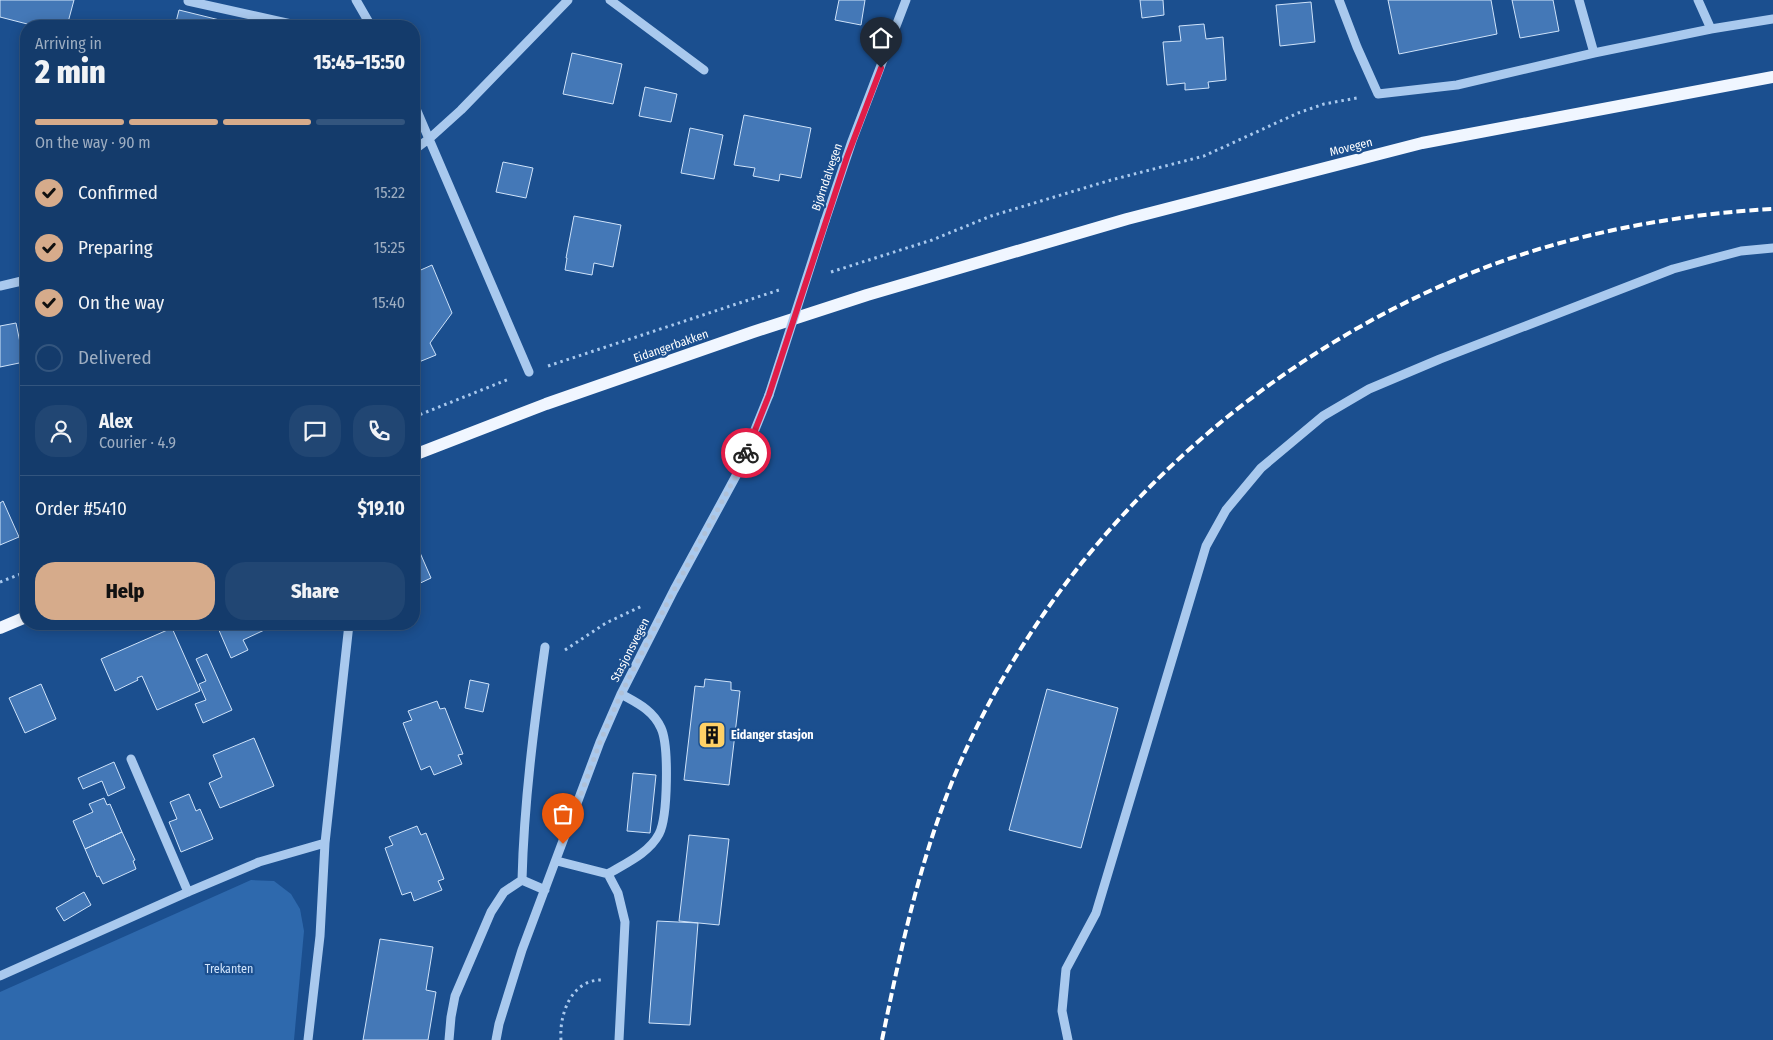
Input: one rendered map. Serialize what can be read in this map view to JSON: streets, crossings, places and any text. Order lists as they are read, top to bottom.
{
  "streets": {
    "main road": ["Movegen", "Eidangerbakken"],
    "street": ["Bjørndalvegen", "Stasjonsvegen"]
  },
  "crossings": [
    ["Movegen", "Eidangerbakken"],
    ["Bjørndalvegen", "Stasjonsvegen"]
  ],
  "parks": ["Trekanten"],
  "places": {
    "building": ["Eidanger stasjon"]
  },
  "page": {
    "heading": ["2 min", "Arriving in", "15:45–15:50"],
    "panel": [
      "Alex",
      "Courier · 4.9",
      "Order #5410",
      "$19.10"
    ],
    "bar": "On the way · 90 m",
    "list": [
      ["Confirmed", "15:22"],
      ["Preparing", "15:25"],
      ["On the way", "15:40"],
      "Delivered"
    ],
    "buttons": ["Help", "Share"]
  }
}
